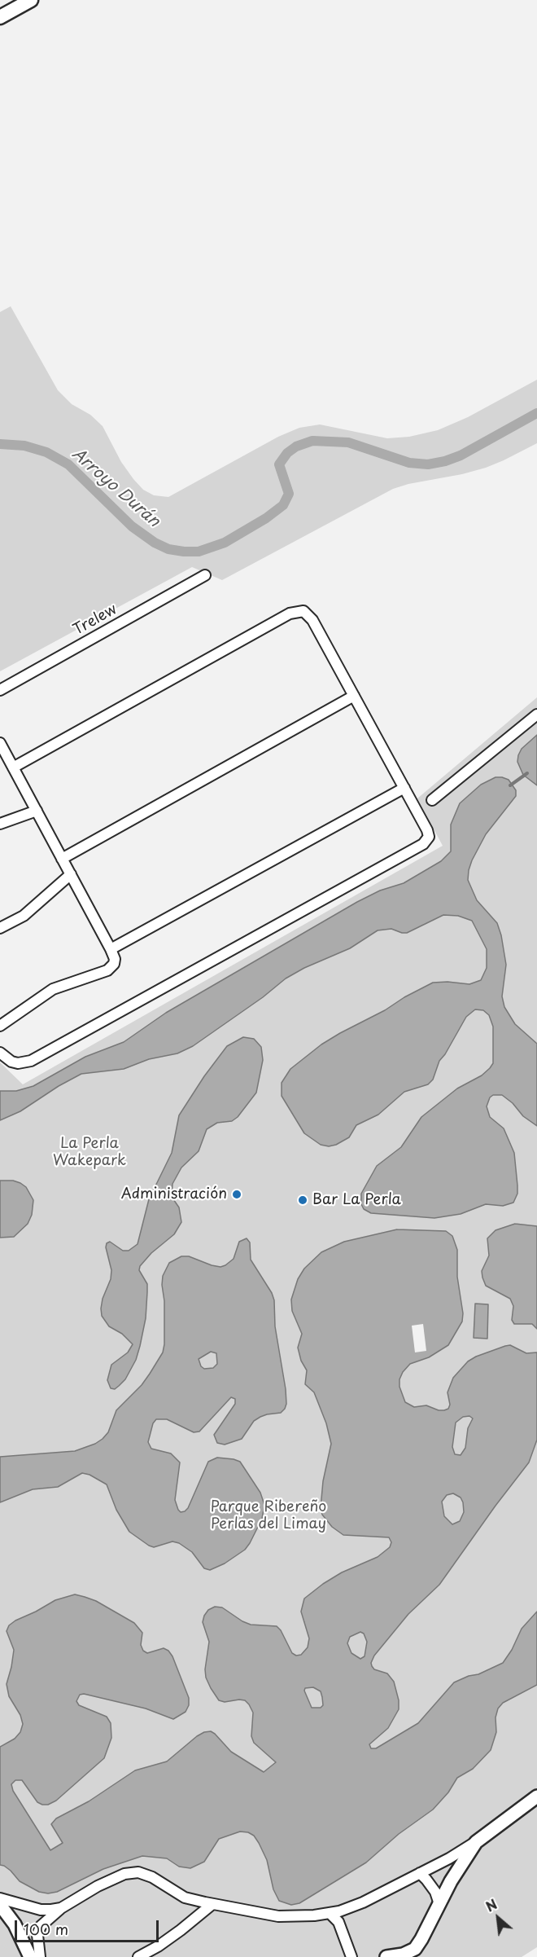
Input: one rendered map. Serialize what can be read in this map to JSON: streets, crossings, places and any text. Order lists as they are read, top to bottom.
{
  "streets": {
    "street": ["Trelew"]
  },
  "water": ["Arroyo Durán"],
  "parks": ["La Perla Wakepark", "Parque Ribereño Perlas del Limay"],
  "places": ["Administración", "Bar La Perla"],
  "scale_bar": "100 m",
  "north": "top left"
}
